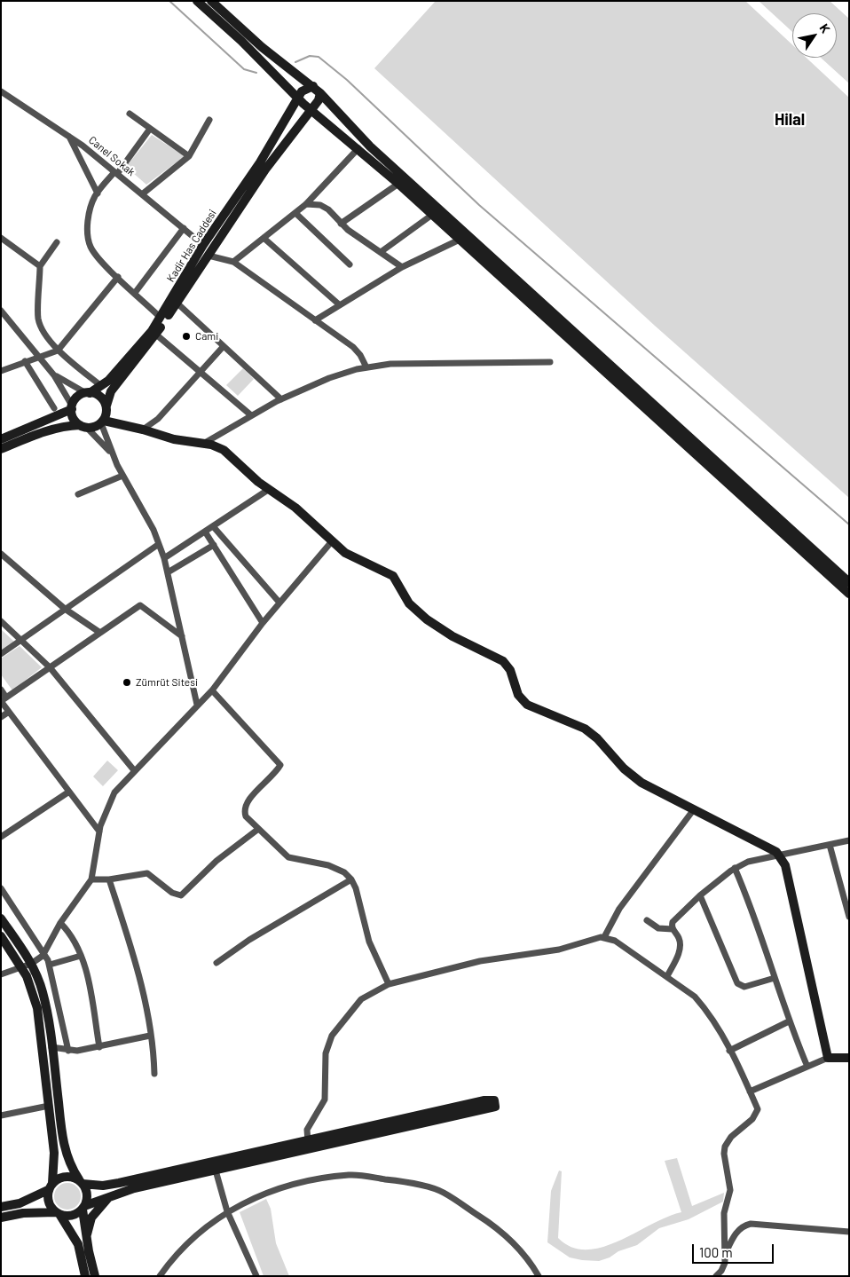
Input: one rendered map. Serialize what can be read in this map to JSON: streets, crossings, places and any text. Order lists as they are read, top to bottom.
{
  "streets": {
    "street": ["Canel Sokak", "Kadir Has Caddesi"]
  },
  "crossings": [
    ["Canel Sokak", "Kadir Has Caddesi"]
  ],
  "districts": ["Hilal"],
  "places": ["Cami", "Zümrüt Sitesi"],
  "scale_bar": "100 m",
  "north": "top right"
}
